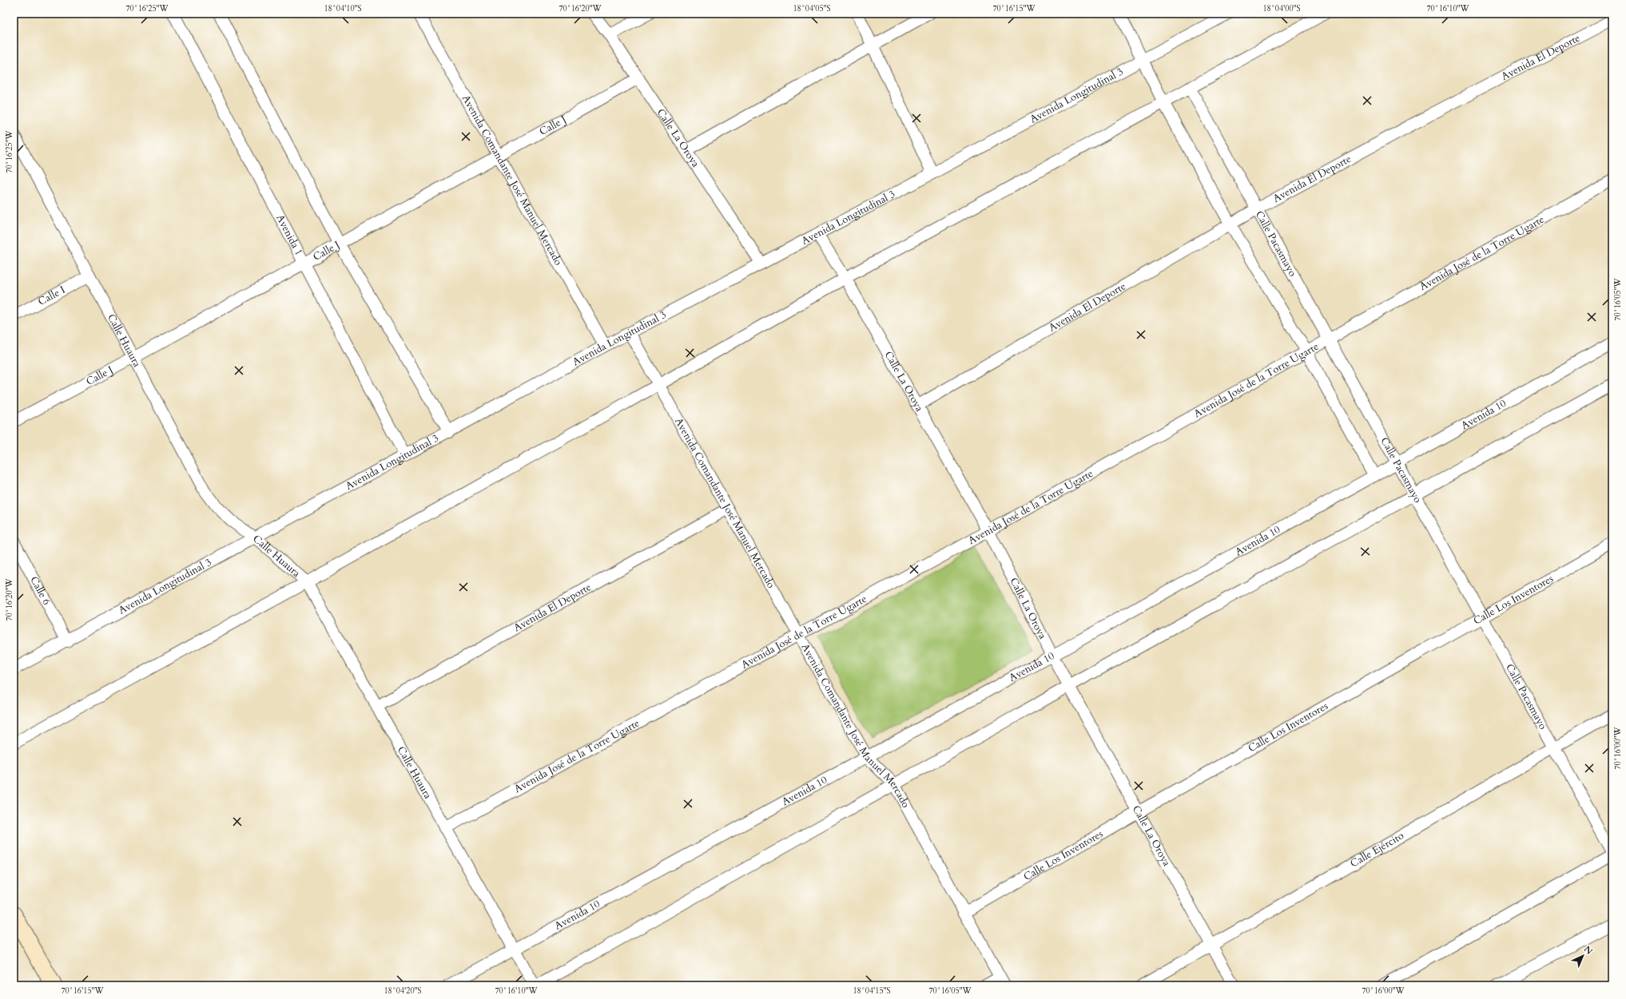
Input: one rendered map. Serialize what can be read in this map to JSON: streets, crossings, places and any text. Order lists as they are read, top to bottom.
{
  "streets": {
    "street": [
      "Avenida El Deporte",
      "Avenida Longitudinal 3",
      "Calle J",
      "Calle La Oroya",
      "Avenida Comandante José Manuel Mercado",
      "Avenida 1",
      "Calle Pacasmayo",
      "Avenida José de la Torre Ugarte",
      "Calle I",
      "Calle Huaura",
      "Avenida 10",
      "Calle 6",
      "Calle Los Inventores",
      "Calle Ejército"
    ]
  },
  "crossings": [
    ["Avenida El Deporte", "Calle La Oroya"],
    ["Avenida El Deporte", "Avenida Comandante José Manuel Mercado"],
    ["Avenida El Deporte", "Calle Pacasmayo"],
    ["Avenida El Deporte", "Calle Huaura"],
    ["Avenida Longitudinal 3", "Calle La Oroya"],
    ["Avenida Longitudinal 3", "Avenida Comandante José Manuel Mercado"],
    ["Avenida Longitudinal 3", "Avenida 1"],
    ["Avenida Longitudinal 3", "Calle Huaura"],
    ["Avenida Longitudinal 3", "Calle 6"],
    ["Calle J", "Calle La Oroya"],
    ["Calle J", "Avenida Comandante José Manuel Mercado"],
    ["Calle J", "Avenida 1"],
    ["Calle J", "Calle Huaura"],
    ["Calle La Oroya", "Avenida José de la Torre Ugarte"],
    ["Calle La Oroya", "Avenida 10"],
    ["Calle La Oroya", "Calle Los Inventores"],
    ["Calle La Oroya", "Calle Ejército"],
    ["Avenida Comandante José Manuel Mercado", "Avenida José de la Torre Ugarte"],
    ["Avenida Comandante José Manuel Mercado", "Avenida 10"],
    ["Avenida Comandante José Manuel Mercado", "Calle Los Inventores"],
    ["Calle Pacasmayo", "Avenida José de la Torre Ugarte"],
    ["Calle Pacasmayo", "Avenida 10"],
    ["Calle Pacasmayo", "Calle Los Inventores"],
    ["Calle Pacasmayo", "Calle Ejército"],
    ["Avenida José de la Torre Ugarte", "Calle Huaura"],
    ["Calle I", "Calle Huaura"],
    ["Calle Huaura", "Avenida 10"]
  ],
  "north": "top right",
  "coordinates": [
    "70°16'25\"W",
    "18°04'10\"S",
    "70°16'20\"W",
    "18°04'05\"S",
    "70°16'15\"W",
    "18°04'00\"S",
    "70°16'10\"W",
    "70°16'05\"W",
    "70°16'00\"W",
    "18°04'20\"S",
    "18°04'15\"S"
  ]
}
